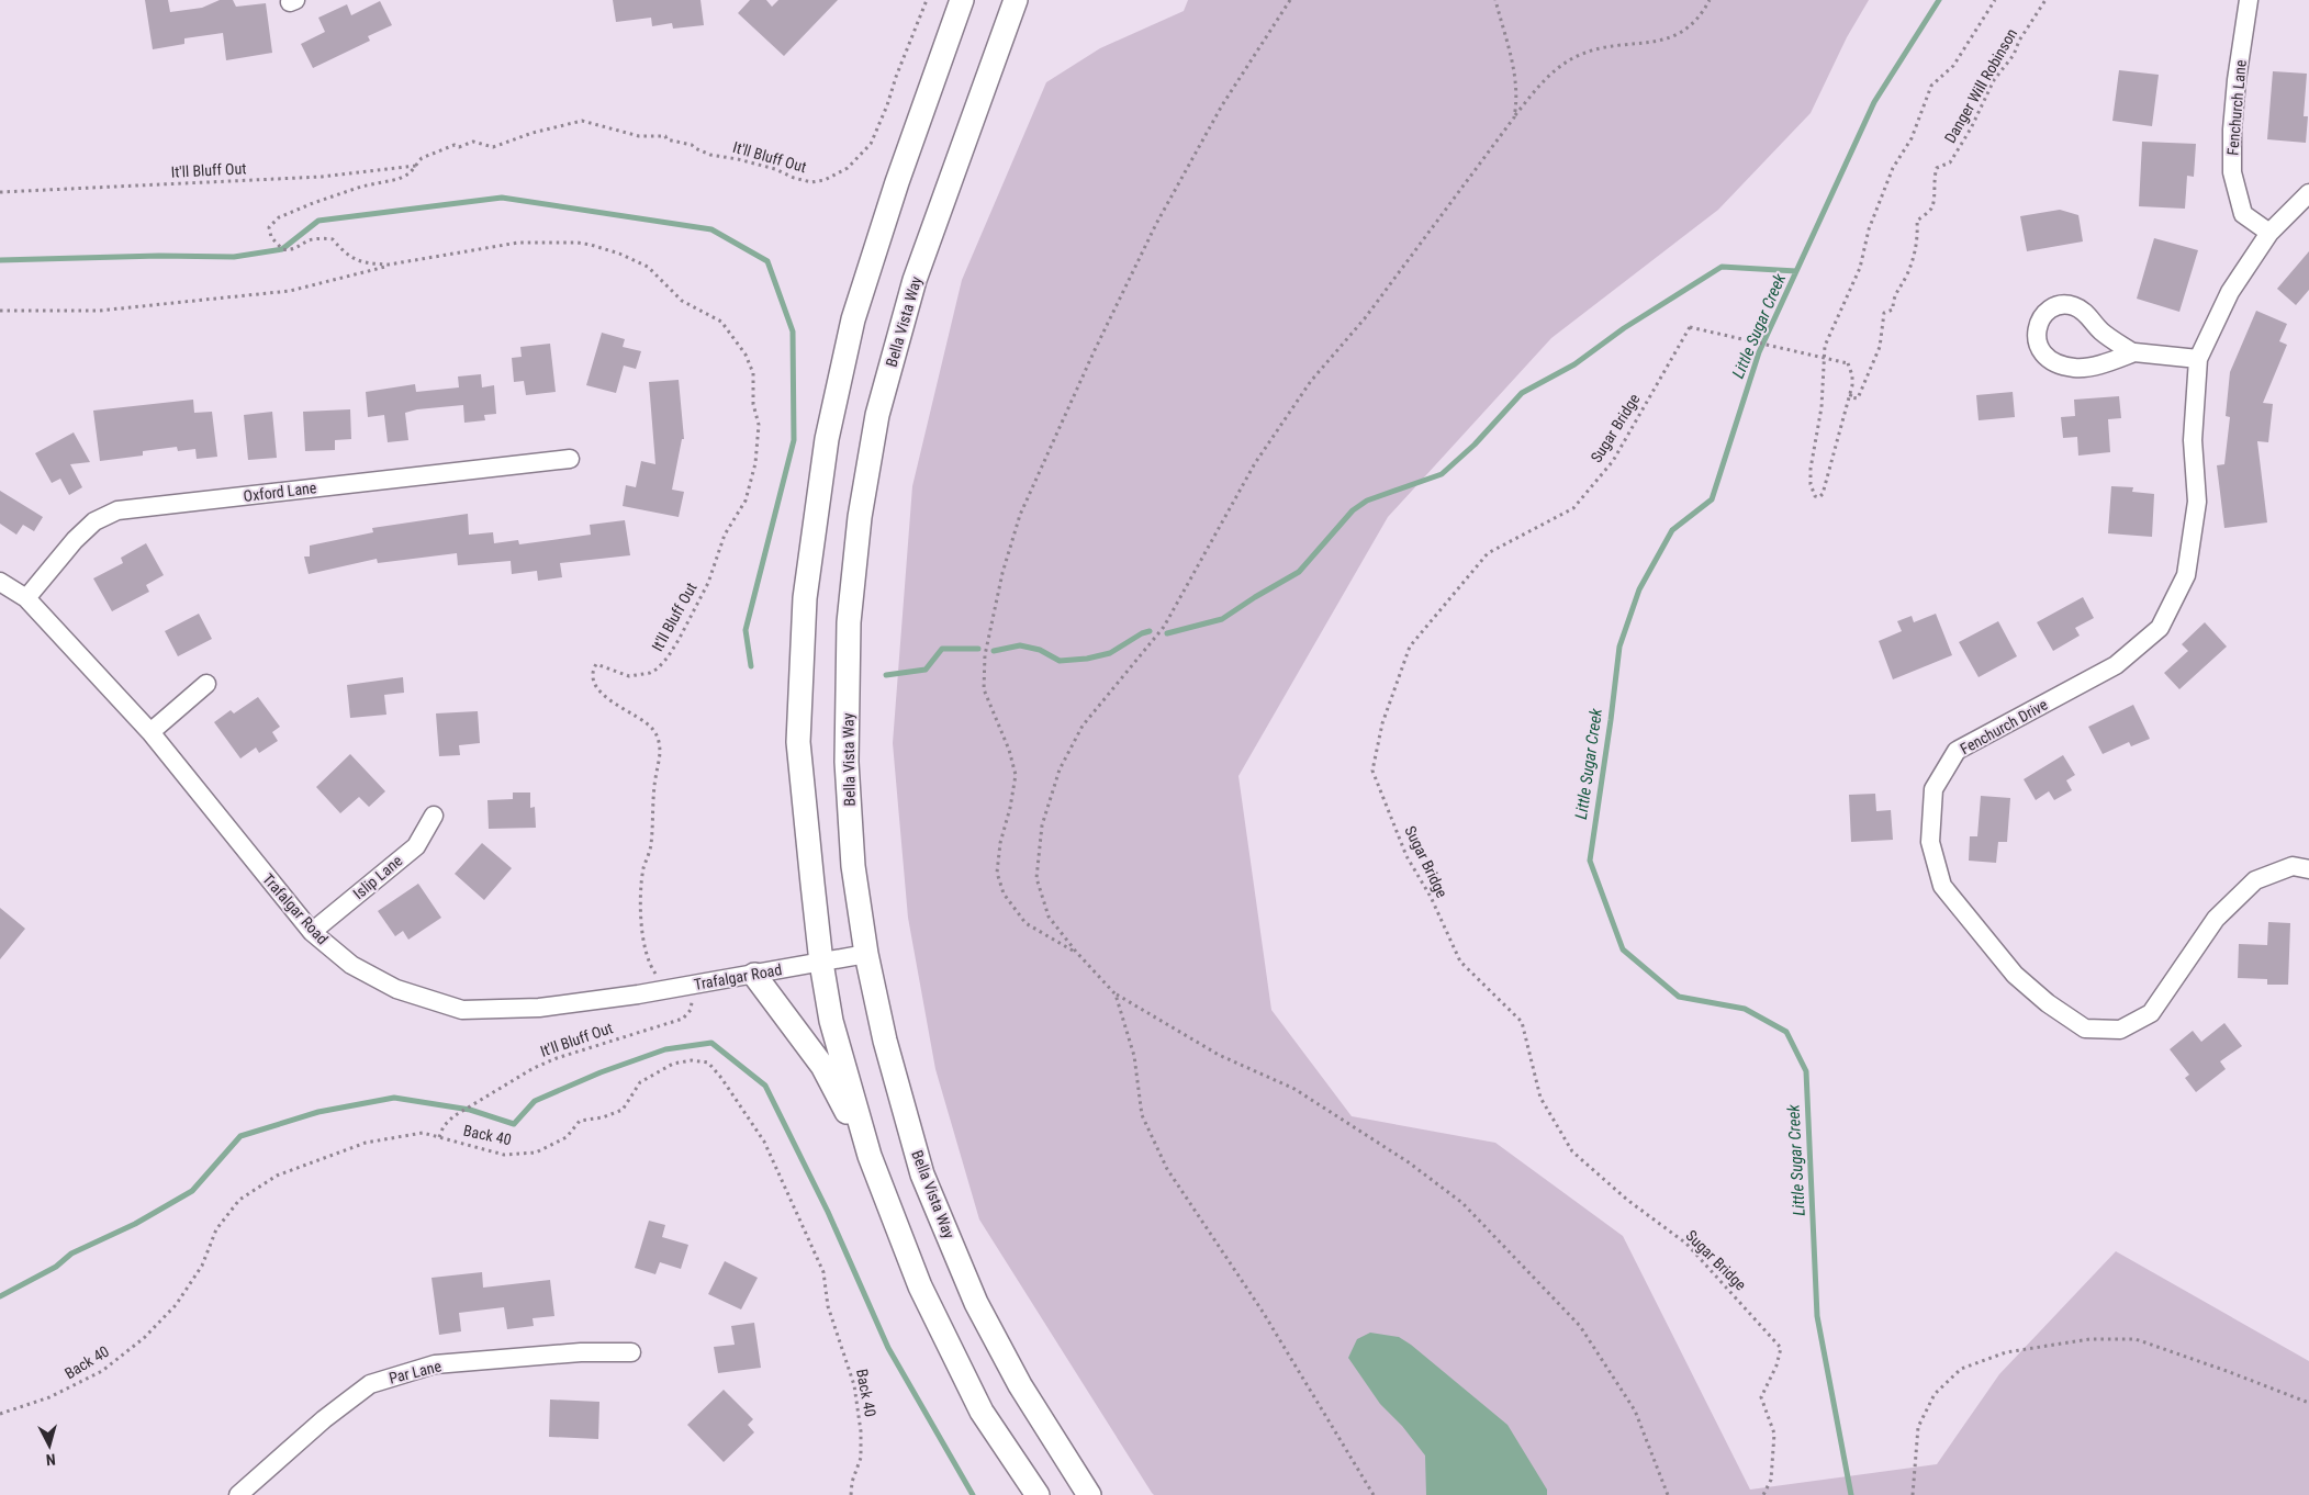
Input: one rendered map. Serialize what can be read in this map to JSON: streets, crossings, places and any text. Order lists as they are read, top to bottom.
{
  "streets": {
    "main road": ["Bella Vista Way"],
    "street": [
      "Fenchurch Lane",
      "Oxford Lane",
      "Fenchurch Drive",
      "Islip Lane",
      "Trafalgar Road",
      "Par Lane"
    ],
    "path": [
      "Danger Will Robinson",
      "It'll Bluff Out",
      "Sugar Bridge",
      "Back 40"
    ]
  },
  "crossings": [
    ["Danger Will Robinson", "Sugar Bridge"],
    ["Fenchurch Lane", "Fenchurch Drive"],
    ["It'll Bluff Out", "Trafalgar Road"],
    ["It'll Bluff Out", "Back 40"],
    ["Bella Vista Way", "Trafalgar Road"],
    ["Oxford Lane", "Trafalgar Road"],
    ["Islip Lane", "Trafalgar Road"]
  ],
  "water": ["Little Sugar Creek"],
  "north": "bottom"
}
